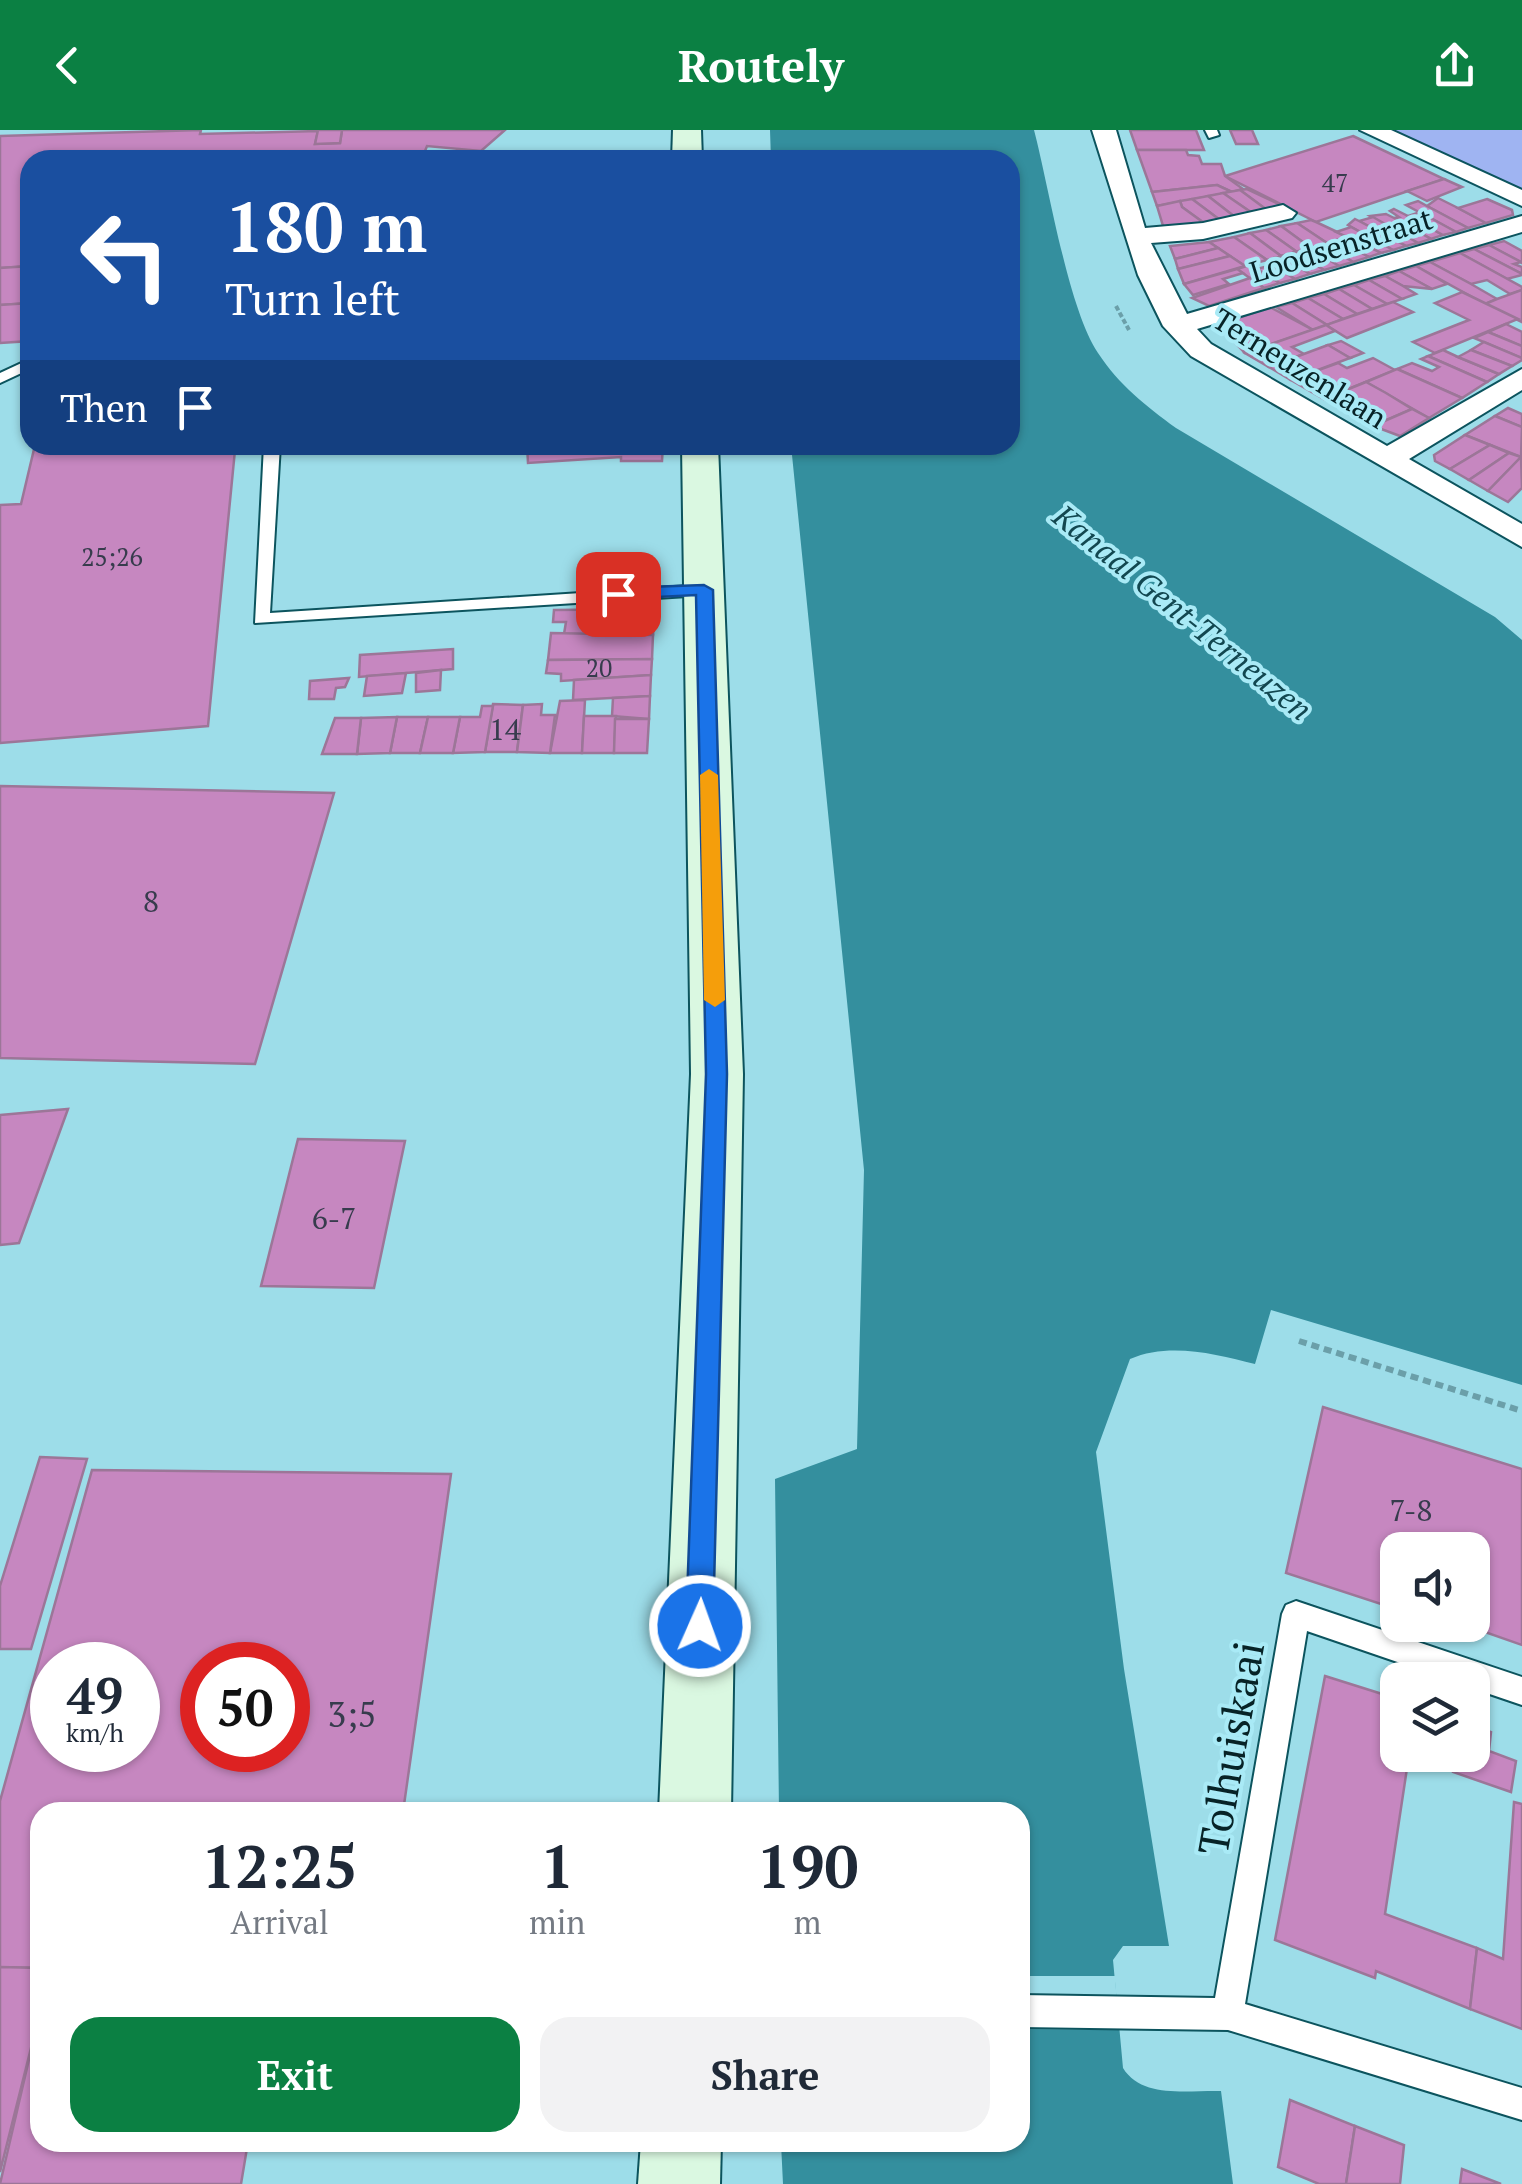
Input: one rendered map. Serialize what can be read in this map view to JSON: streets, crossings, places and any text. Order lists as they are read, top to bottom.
{
  "streets": {
    "street": ["Loodsenstraat", "Terneuzenlaan"],
    "lane": ["Tolhuiskaai"]
  },
  "crossings": [
    ["Loodsenstraat", "Terneuzenlaan"]
  ],
  "water": ["Kanaal Gent-Terneuzen"],
  "house_numbers": [
    "47",
    "25;26",
    "20",
    "14",
    "8",
    "6-7",
    "7-8",
    "3;5"
  ],
  "page": {
    "header": "Routely",
    "turn": ["180 m", "Turn left"],
    "then": "Then",
    "speed": "49 km/h",
    "limit": "50",
    "eta": [
      "12:25",
      "Arrival",
      "1",
      "min",
      "190",
      "m"
    ],
    "buttons": ["Exit", "Share"]
  }
}
